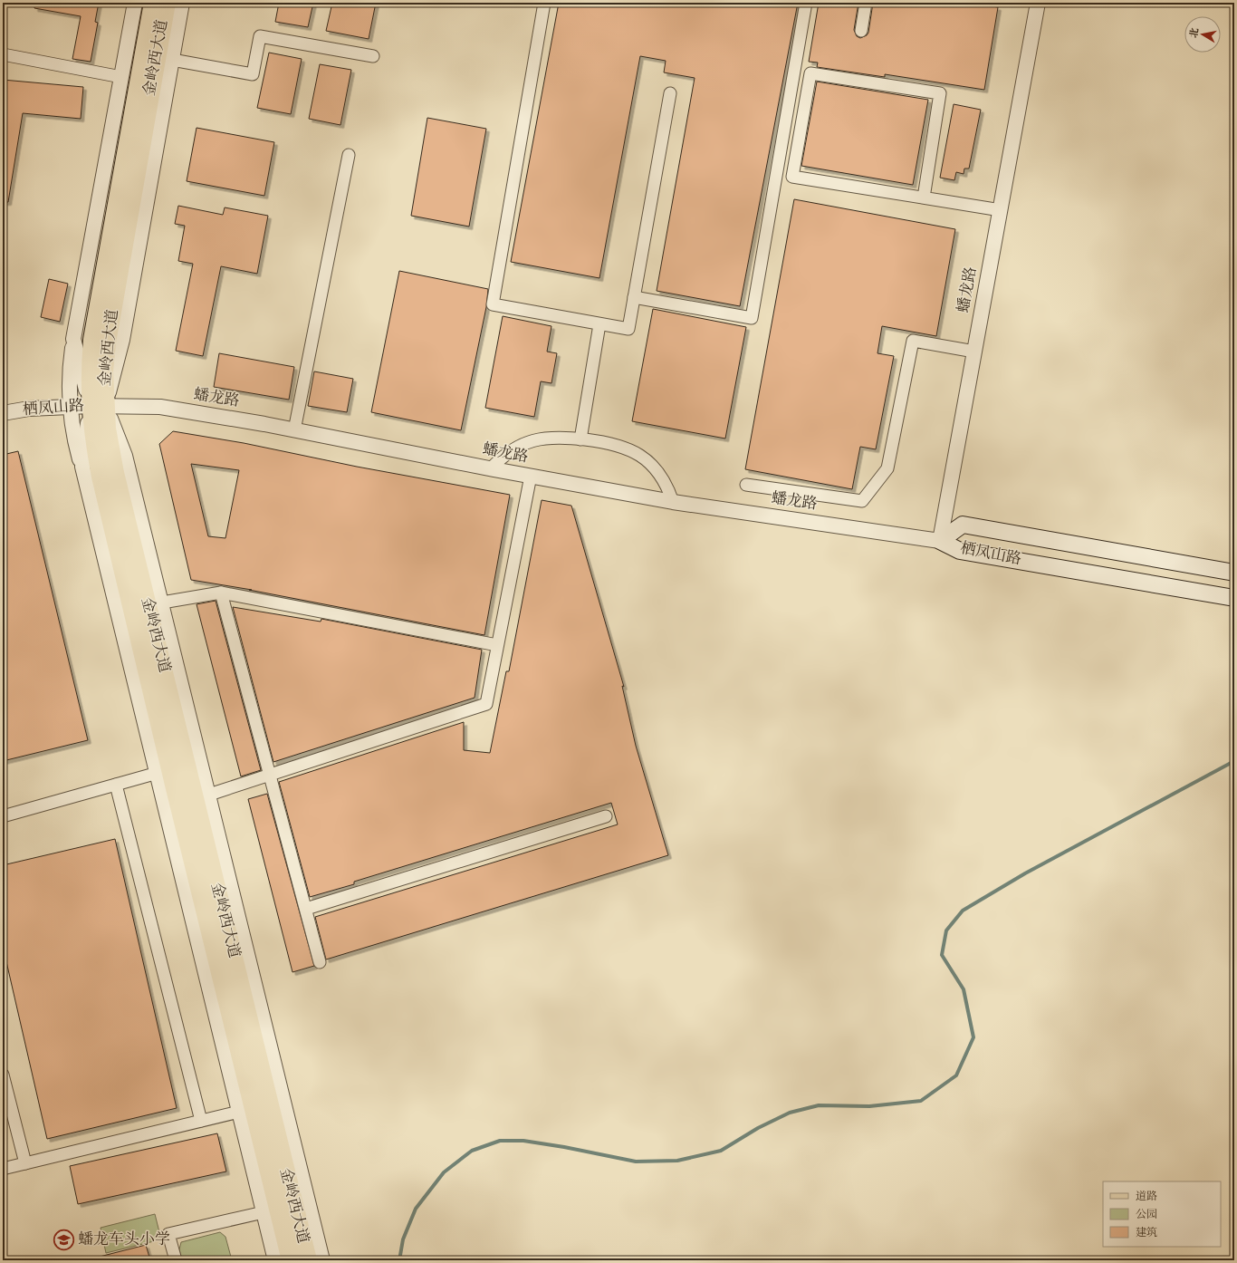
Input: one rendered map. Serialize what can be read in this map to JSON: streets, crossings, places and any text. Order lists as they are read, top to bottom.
{
  "streets": {
    "main road": ["金岭西大道", "栖凤山路"],
    "street": ["蟠龙路"]
  },
  "crossings": [
    ["金岭西大道", "蟠龙路"],
    ["金岭西大道", "栖凤山路"],
    ["蟠龙路", "栖凤山路"]
  ],
  "places": {
    "school or university": ["蟠龙车头小学"]
  },
  "legend": ["道路", "公园", "建筑"],
  "north": "left"
}
